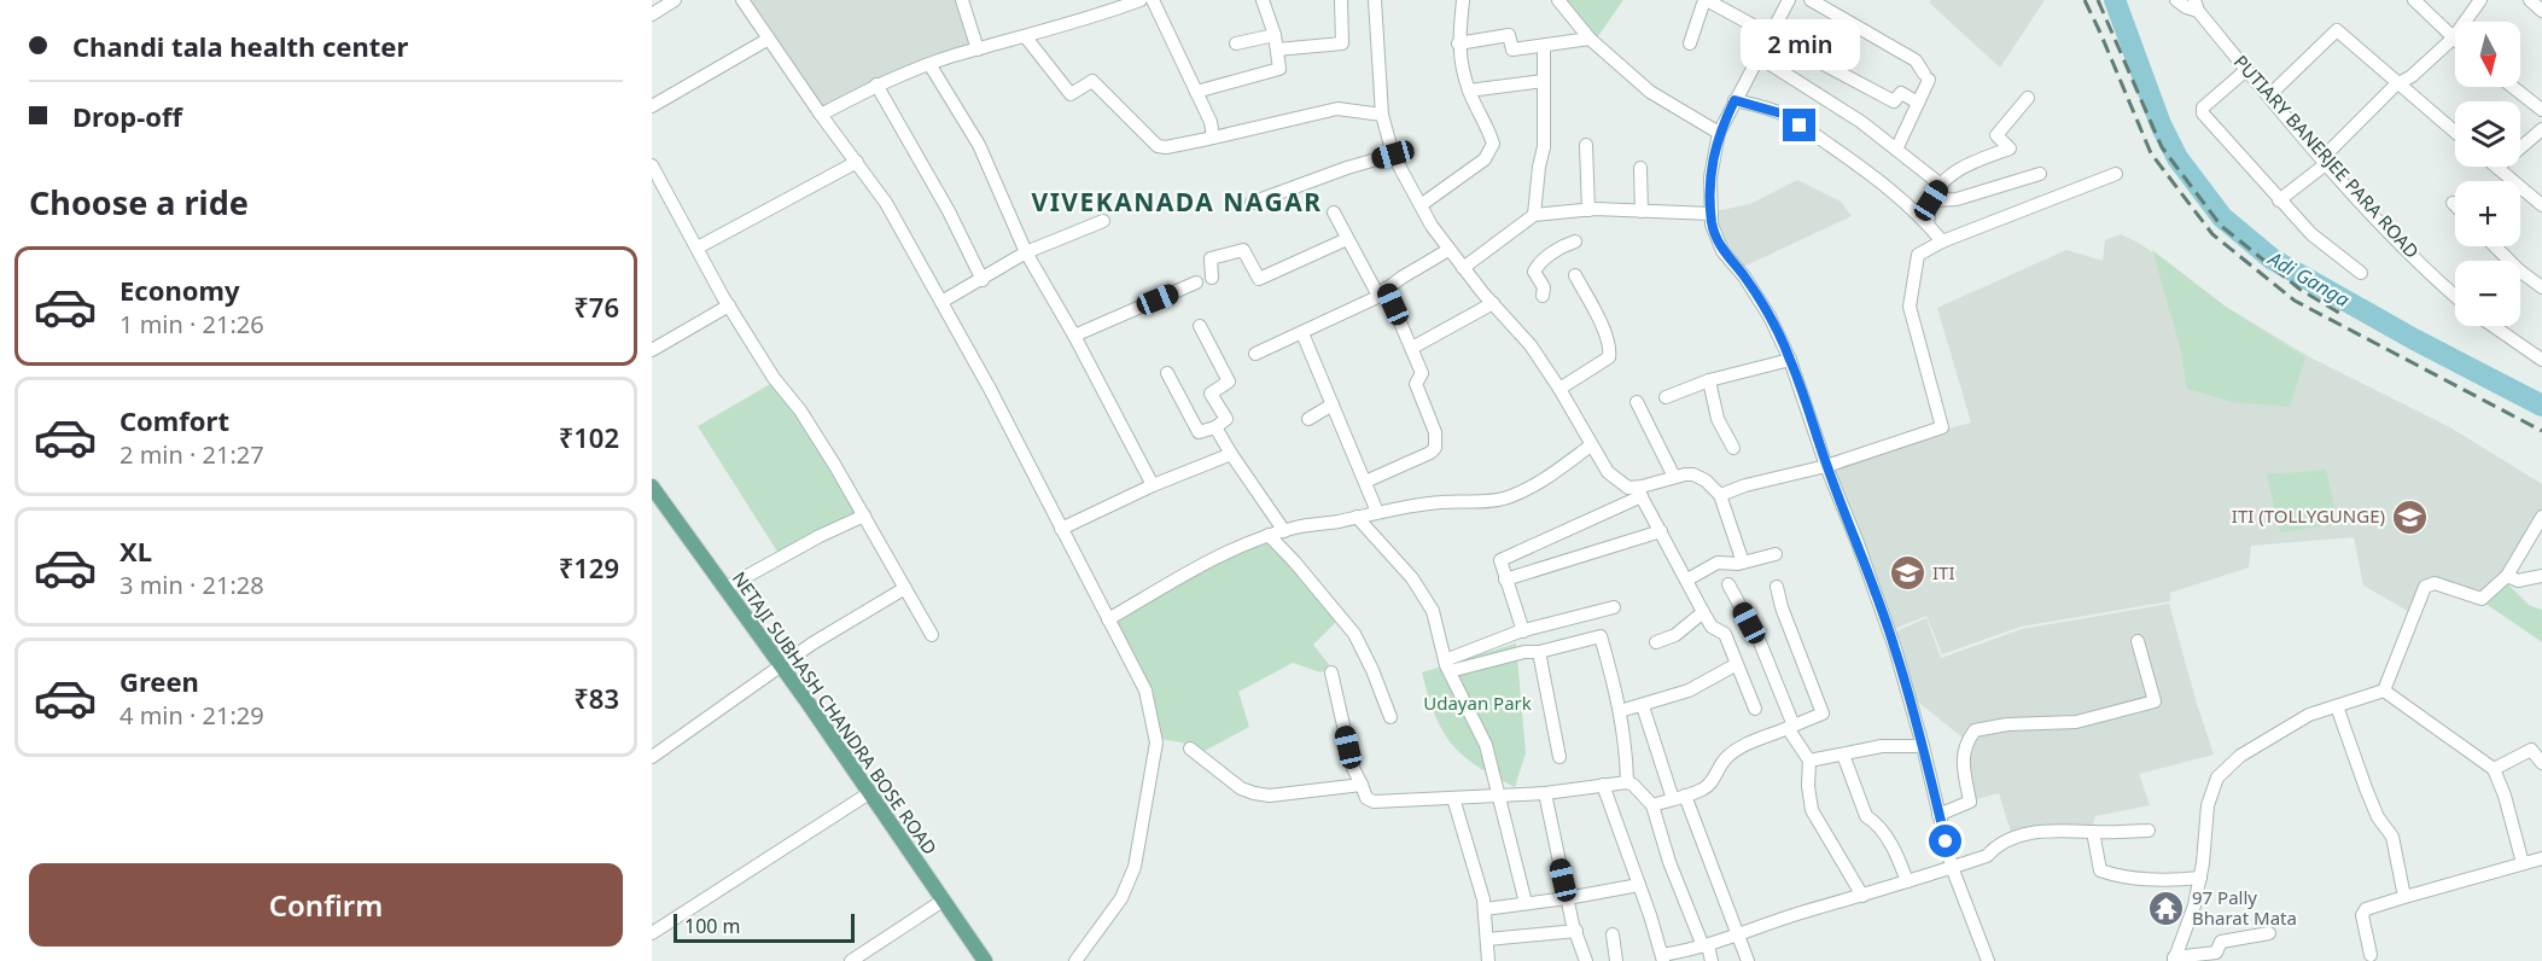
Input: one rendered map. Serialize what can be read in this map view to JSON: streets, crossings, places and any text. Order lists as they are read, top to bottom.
{
  "streets": {
    "main road": ["NETAJI SUBHASH CHANDRA BOSE ROAD"],
    "street": ["PUTIARY BANERJEE PARA ROAD"]
  },
  "districts": ["VIVEKANADA NAGAR"],
  "water": ["Adi Ganga"],
  "parks": ["Udayan Park"],
  "places": {
    "school or university": ["ITI (TOLLYGUNGE)", "ITI"],
    "temple": ["97 Pally Bharat Mata"]
  },
  "scale_bar": "100 m",
  "north": "bottom",
  "page": {
    "banner": ["Chandi tala health center", "Drop-off"],
    "bubble": "2 min",
    "map_buttons": ["+", "−"],
    "heading": "Choose a ride",
    "list": [
      {
        "name": "Economy",
        "note": "1 min · 21:26",
        "value": "₹76"
      },
      {
        "name": "Comfort",
        "note": "2 min · 21:27",
        "value": "₹102"
      },
      {
        "name": "XL",
        "note": "3 min · 21:28",
        "value": "₹129"
      },
      {
        "name": "Green",
        "note": "4 min · 21:29",
        "value": "₹83"
      }
    ],
    "buttons": "Confirm",
    "scale": "100 m"
  }
}
